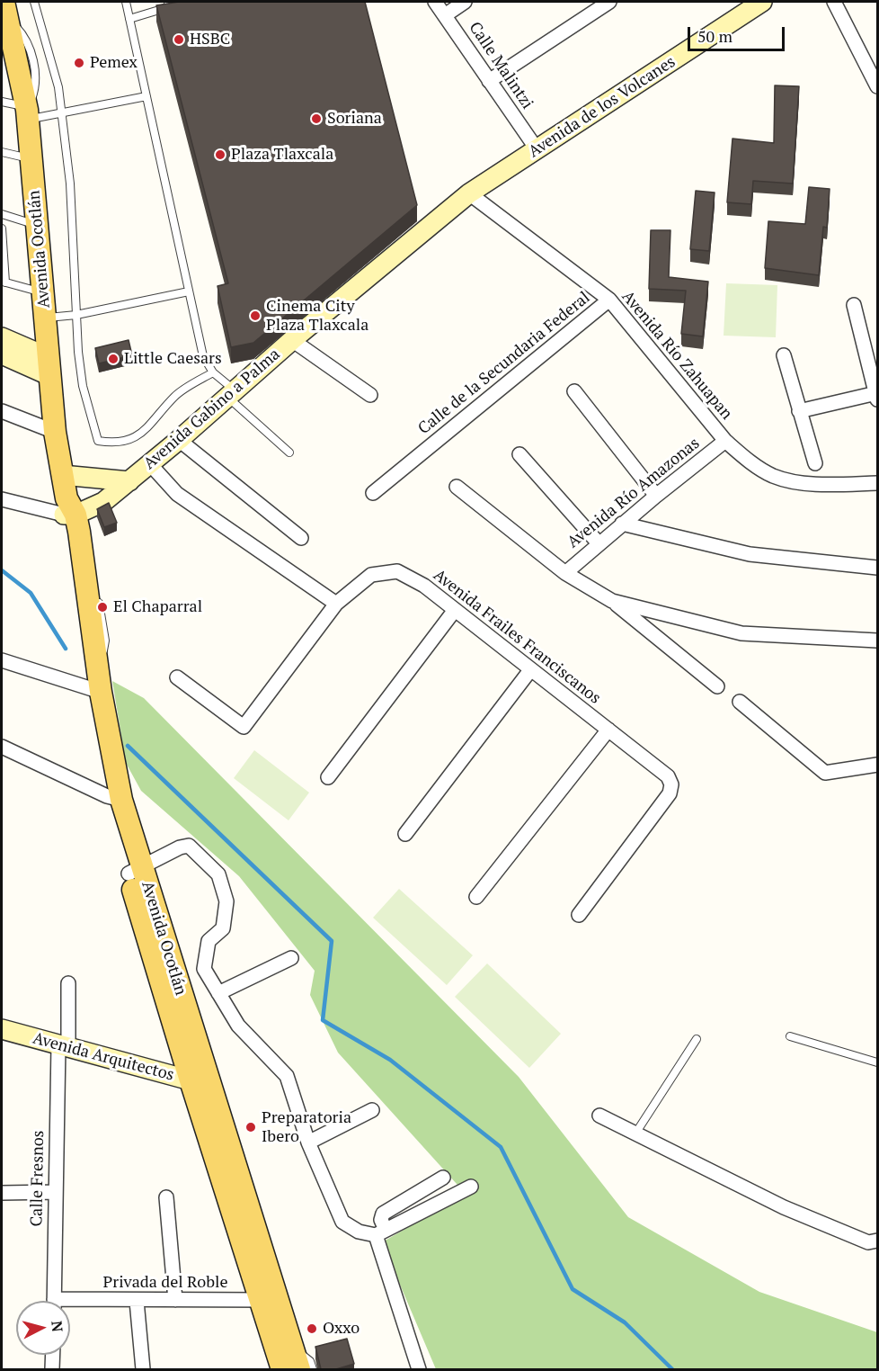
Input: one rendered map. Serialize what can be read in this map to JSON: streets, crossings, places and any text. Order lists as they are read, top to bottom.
{
  "streets": {
    "main road": ["Avenida Ocotlán"],
    "street": [
      "Calle Malintzi",
      "Avenida de los Volcanes",
      "Avenida Río Zahuapan",
      "Calle de la Secundaria Federal",
      "Avenida Gabino a Palma",
      "Avenida Río Amazonas",
      "Avenida Frailes Franciscanos",
      "Avenida Arquitectos",
      "Calle Fresnos",
      "Privada del Roble"
    ]
  },
  "crossings": [
    ["Calle Malintzi", "Avenida de los Volcanes"],
    ["Avenida de los Volcanes", "Avenida Río Zahuapan"],
    ["Avenida de los Volcanes", "Avenida Gabino a Palma"],
    ["Avenida Ocotlán", "Avenida Gabino a Palma"],
    ["Avenida Ocotlán", "Avenida Arquitectos"],
    ["Avenida Ocotlán", "Privada del Roble"],
    ["Avenida Río Zahuapan", "Calle de la Secundaria Federal"],
    ["Avenida Río Zahuapan", "Avenida Gabino a Palma"],
    ["Avenida Río Zahuapan", "Avenida Río Amazonas"],
    ["Avenida Arquitectos", "Calle Fresnos"]
  ],
  "places": [
    "HSBC",
    "Pemex",
    "Soriana",
    "Plaza Tlaxcala",
    "Cinema City Plaza Tlaxcala",
    "Little Caesars",
    "El Chaparral",
    "Preparatoria Ibero",
    "Oxxo"
  ],
  "scale_bar": "50 m",
  "north": "right"
}
